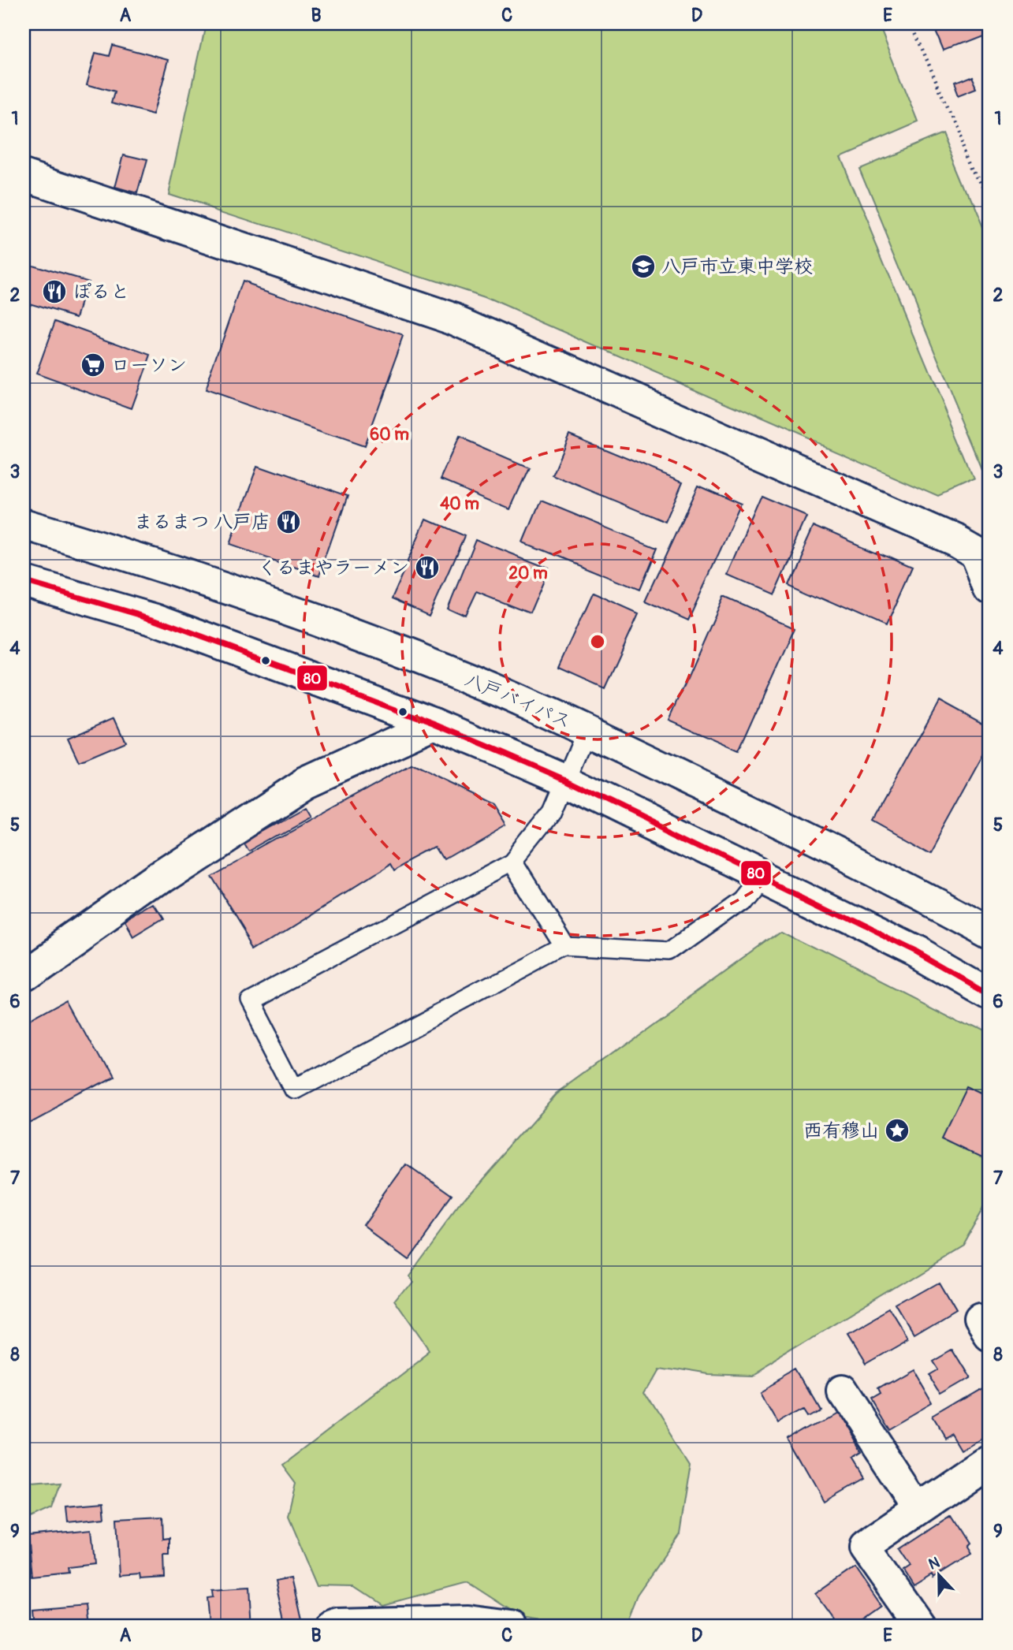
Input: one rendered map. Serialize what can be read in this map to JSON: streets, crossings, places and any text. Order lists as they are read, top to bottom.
{
  "streets": {
    "main road": ["八戸バイパス"]
  },
  "places": {
    "school or university": ["八戸市立東中学校"],
    "restaurant": ["ぽると", "まるまつ 八戸店", "くるまやラーメン"],
    "supermarket": ["ローソン"],
    "place": ["西有穆山"]
  },
  "lines": ["transit line 80"],
  "north": "top",
  "grid": {
    "columns": [
      "A",
      "B",
      "C",
      "D",
      "E"
    ],
    "rows": [
      "1",
      "2",
      "3",
      "4",
      "5",
      "6",
      "7",
      "8",
      "9"
    ]
  },
  "rings": ["60 m", "40 m", "20 m"]
}
